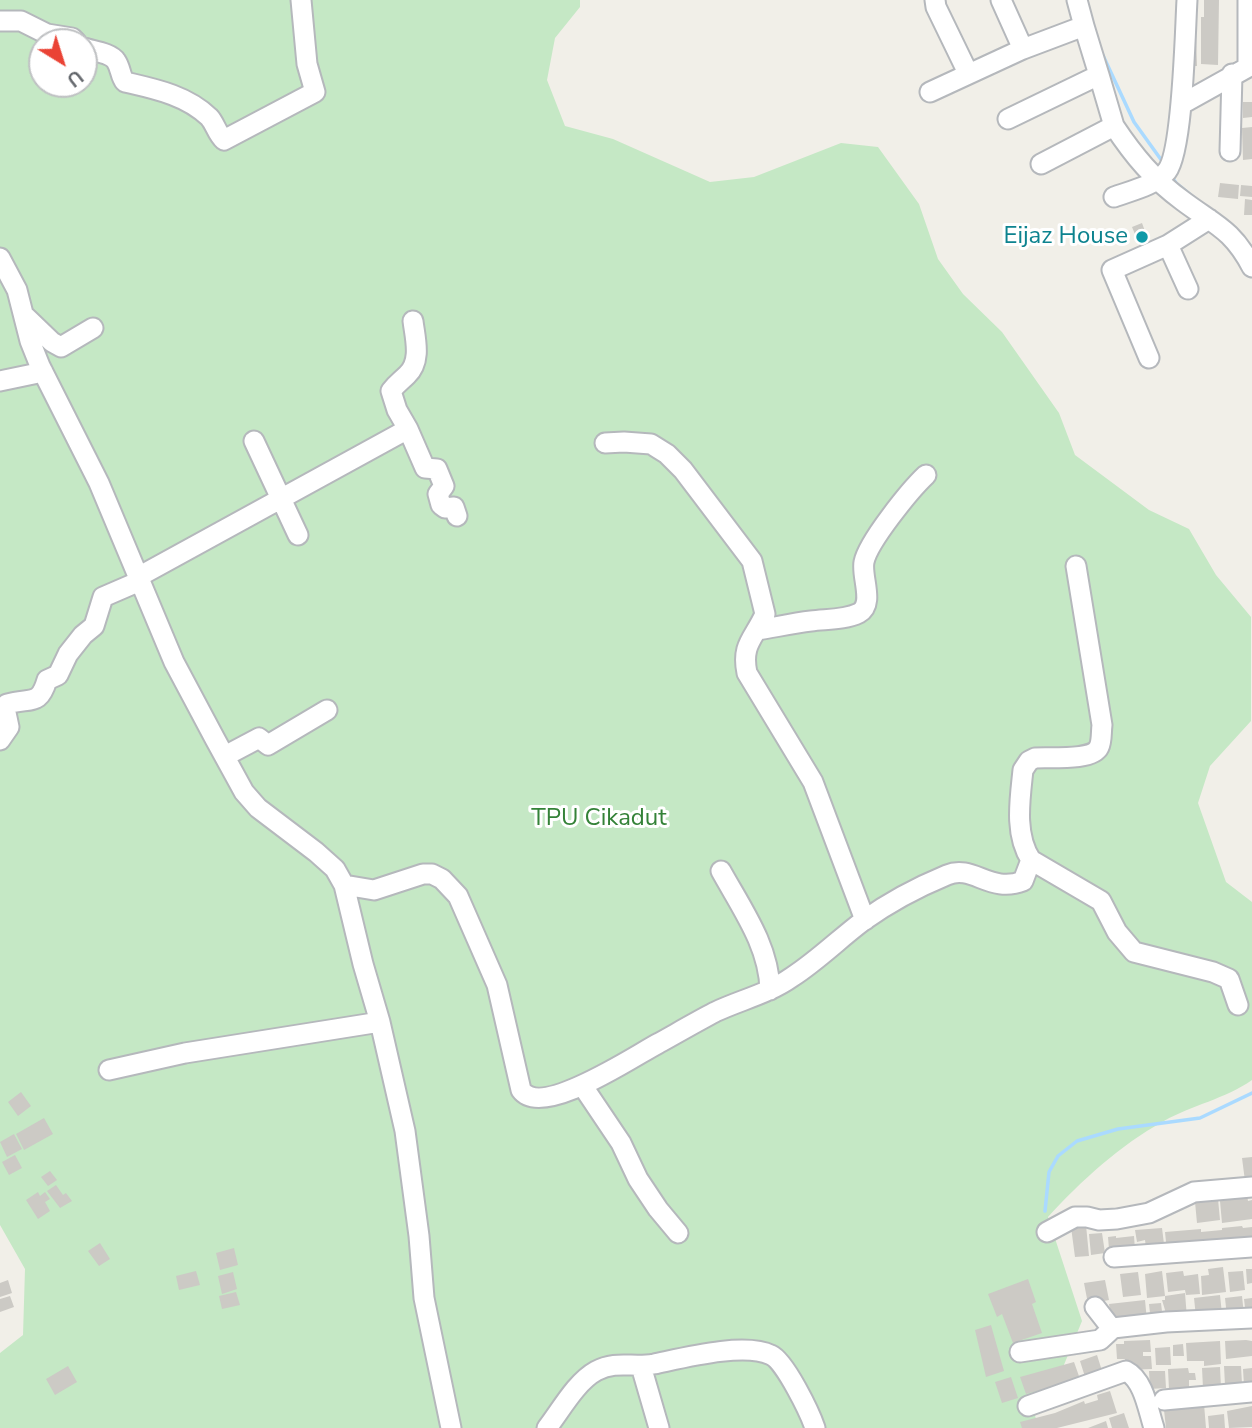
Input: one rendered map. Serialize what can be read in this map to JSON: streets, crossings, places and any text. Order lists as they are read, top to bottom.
{
  "parks": ["TPU Cikadut"],
  "places": ["Eijaz House"],
  "north": "bottom right"
}
